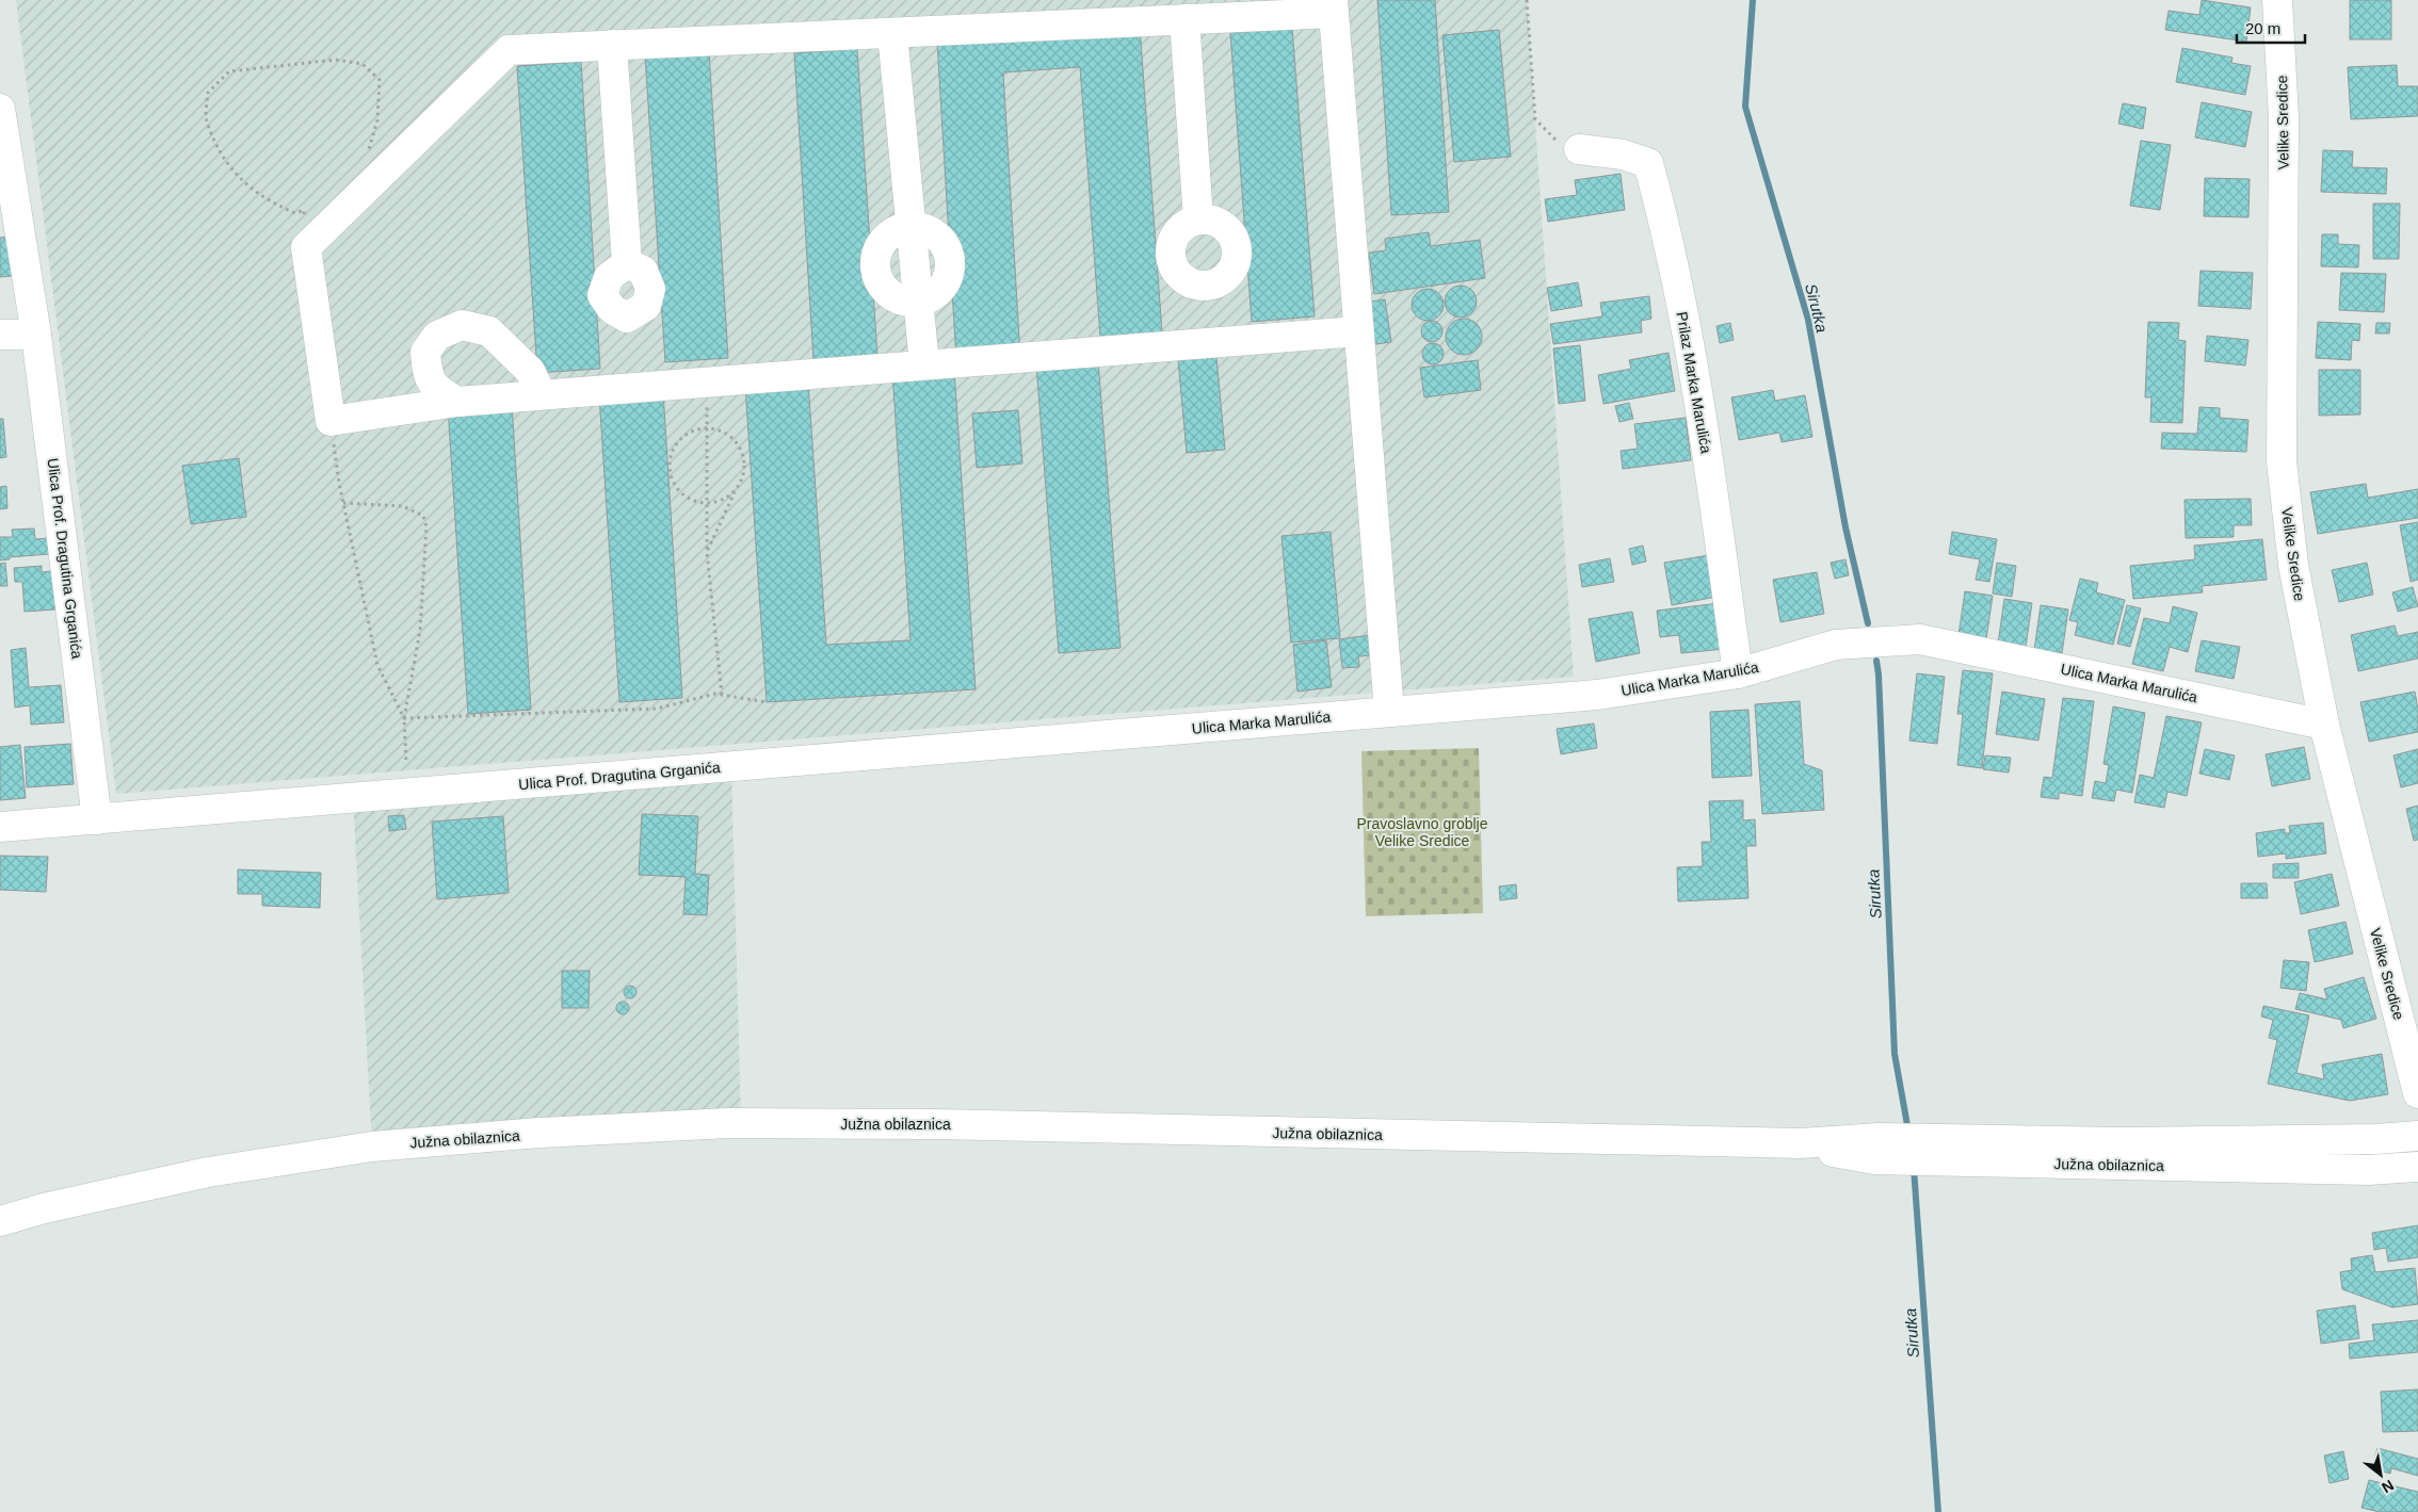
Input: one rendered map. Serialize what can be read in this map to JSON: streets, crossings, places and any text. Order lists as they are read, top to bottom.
{
  "streets": {
    "main road": [
      "Velike Sredice",
      "Prilaz Marka Marulića",
      "Ulica Prof. Dragutina Grganića",
      "Ulica Marka Marulića",
      "Južna obilaznica"
    ]
  },
  "crossings": [
    ["Velike Sredice", "Ulica Marka Marulića"],
    ["Prilaz Marka Marulića", "Ulica Marka Marulića"],
    ["Ulica Prof. Dragutina Grganića", "Ulica Marka Marulića"]
  ],
  "water": ["Sirutka"],
  "parks": ["Pravoslavno groblje Velike Sredice"],
  "scale_bar": "20 m",
  "north": "bottom right"
}
